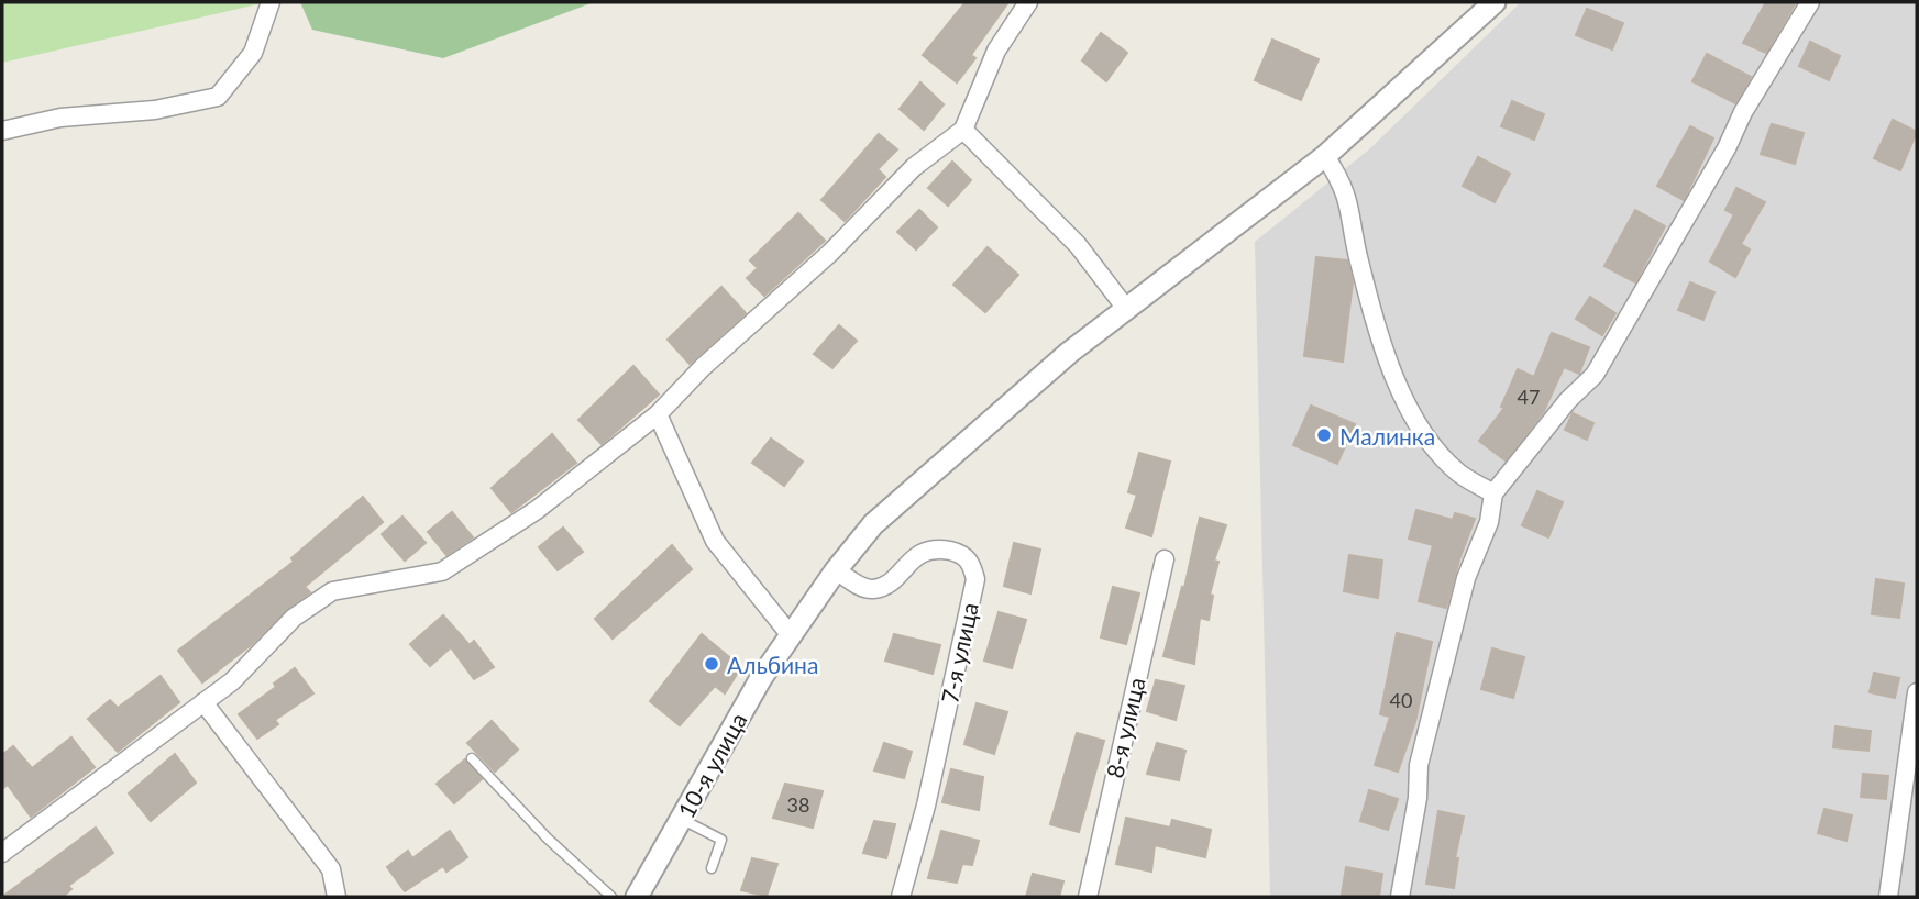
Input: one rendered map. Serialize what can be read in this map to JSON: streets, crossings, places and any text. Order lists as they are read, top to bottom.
{
  "streets": {
    "street": ["7-я улица", "8-я улица", "10-я улица"]
  },
  "crossings": [
    ["7-я улица", "10-я улица"]
  ],
  "places": ["Малинка", "Альбина"],
  "house_numbers": ["47", "40", "38"]
}
